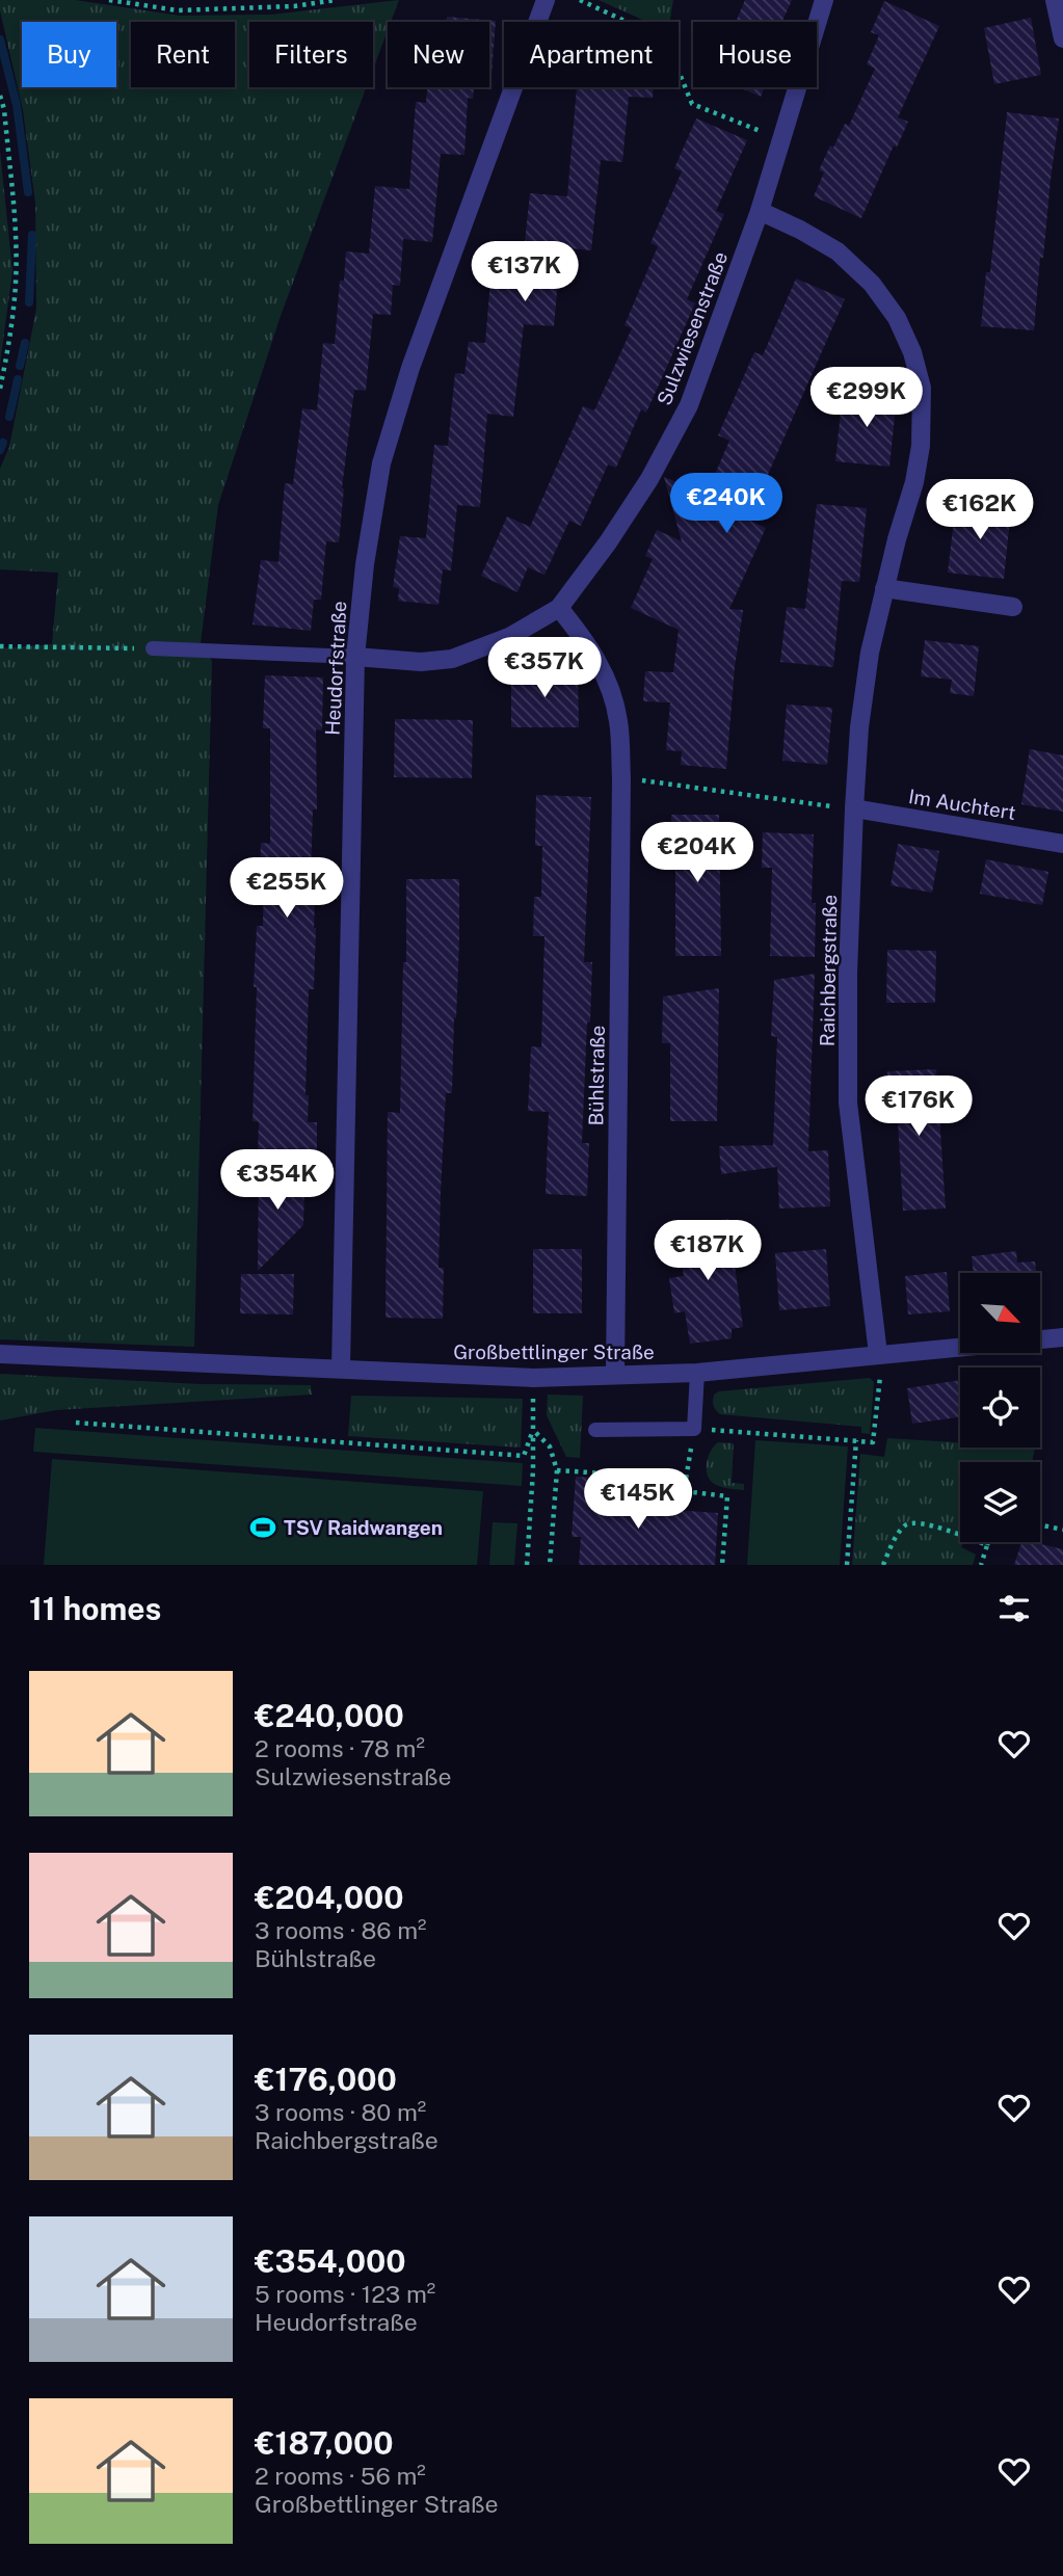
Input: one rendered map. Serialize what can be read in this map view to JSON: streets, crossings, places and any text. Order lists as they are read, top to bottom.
{
  "streets": {
    "street": [
      "Sulzwiesenstraße",
      "Heudorfstraße",
      "Im Auchtert",
      "Raichbergstraße",
      "Bühlstraße",
      "Großbettlinger Straße"
    ]
  },
  "crossings": [
    ["Sulzwiesenstraße", "Heudorfstraße"],
    ["Sulzwiesenstraße", "Raichbergstraße"],
    ["Sulzwiesenstraße", "Bühlstraße"],
    ["Heudorfstraße", "Großbettlinger Straße"],
    ["Im Auchtert", "Raichbergstraße"],
    ["Raichbergstraße", "Großbettlinger Straße"],
    ["Bühlstraße", "Großbettlinger Straße"]
  ],
  "places": {
    "sports": ["TSV Raidwangen"]
  },
  "north": "bottom right",
  "page": {
    "chip": [
      "Buy",
      "Rent",
      "Filters",
      "New",
      "Apartment",
      "House"
    ],
    "price": [
      "€137K",
      "€299K",
      "€240K",
      "€162K",
      "€357K",
      "€204K",
      "€255K",
      "€176K",
      "€354K",
      "€187K",
      "€145K"
    ],
    "heading": "11 homes",
    "list": [
      {
        "name": "€240,000",
        "note": "2 rooms · 78 m² · Sulzwiesenstraße"
      },
      {
        "name": "€204,000",
        "note": "3 rooms · 86 m² · Bühlstraße"
      },
      {
        "name": "€176,000",
        "note": "3 rooms · 80 m² · Raichbergstraße"
      },
      {
        "name": "€354,000",
        "note": "5 rooms · 123 m² · Heudorfstraße"
      },
      {
        "name": "€187,000",
        "note": "2 rooms · 56 m² · Großbettlinger Straße"
      }
    ]
  }
}
